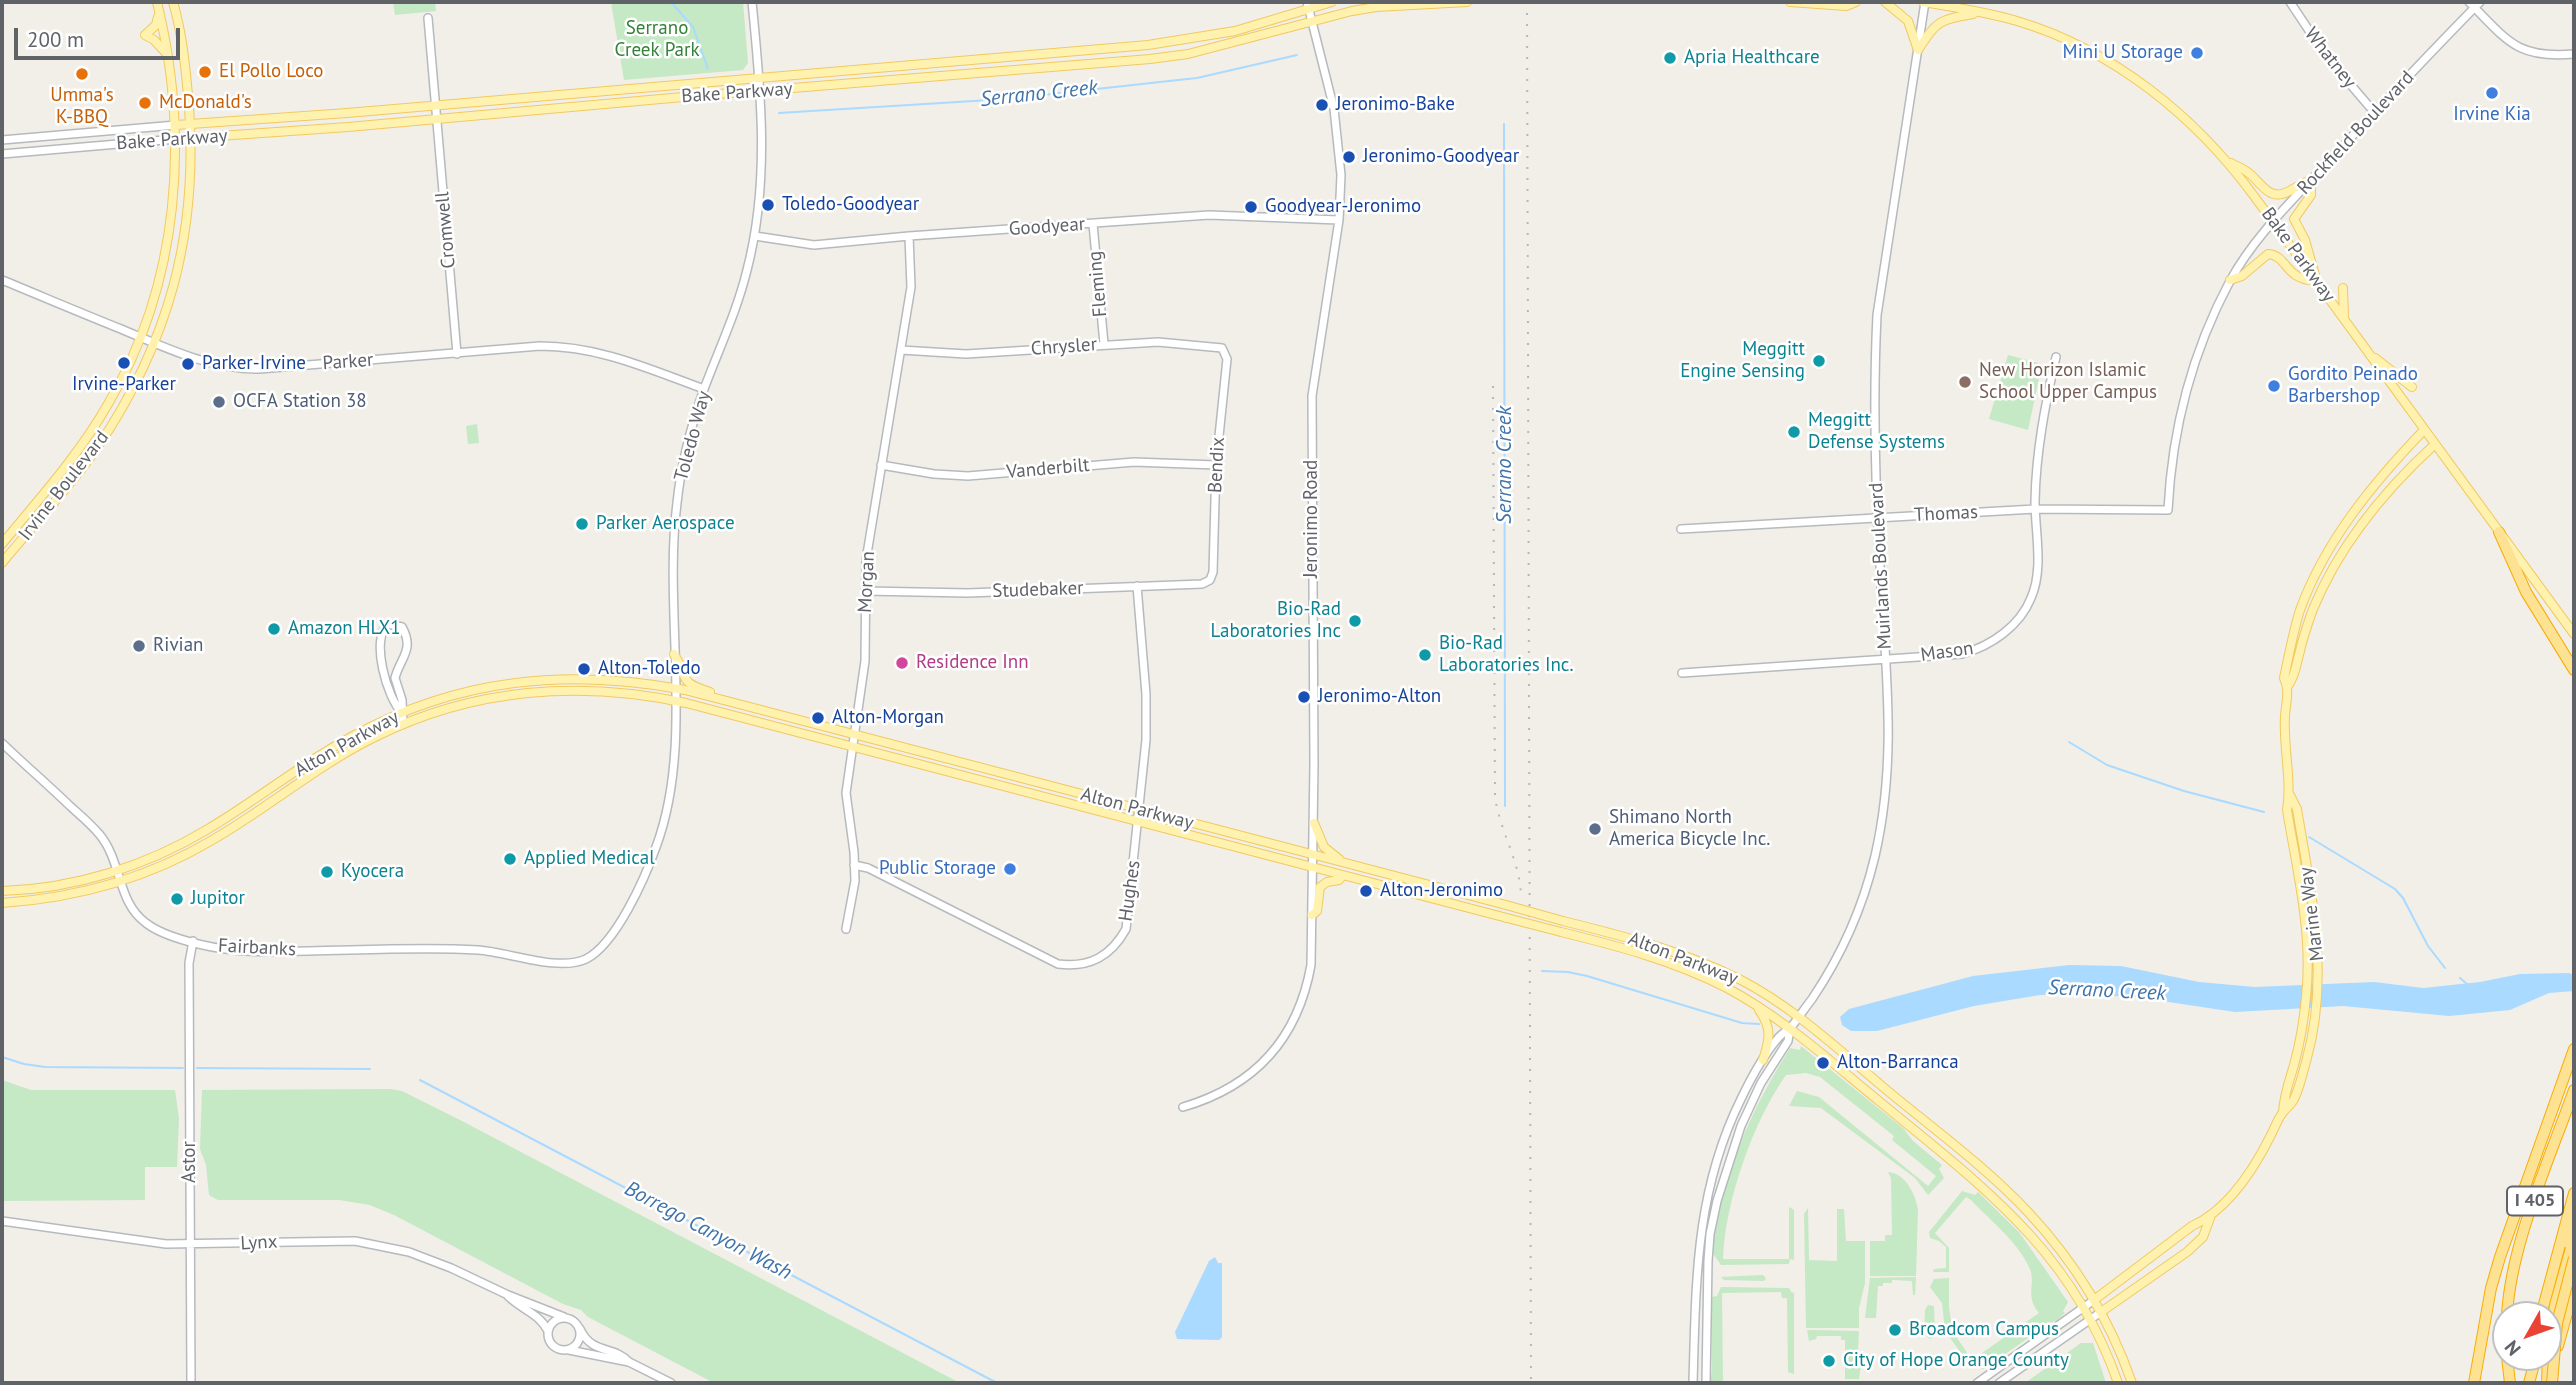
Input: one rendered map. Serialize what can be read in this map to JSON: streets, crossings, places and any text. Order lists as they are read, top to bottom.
{
  "streets": {
    "highway": ["I 405"],
    "main road": [
      "Bake Parkway",
      "Irvine Boulevard",
      "Alton Parkway",
      "Marine Way"
    ],
    "street": [
      "Whatney",
      "Rockfield Boulevard",
      "Goodyear",
      "Cromwell",
      "Fleming",
      "Chrysler",
      "Parker",
      "Toledo Way",
      "Bendix",
      "Vanderbilt",
      "Thomas",
      "Jeronimo Road",
      "Muirlands Boulevard",
      "Morgan",
      "Studebaker",
      "Mason",
      "Hughes",
      "Fairbanks",
      "Astor",
      "Lynx"
    ]
  },
  "crossings": [
    ["Whatney", "Rockfield Boulevard"],
    ["Bake Parkway", "Rockfield Boulevard"],
    ["Bake Parkway", "Cromwell"],
    ["Bake Parkway", "Toledo Way"],
    ["Bake Parkway", "Irvine Boulevard"],
    ["Bake Parkway", "Jeronimo Road"],
    ["Bake Parkway", "Muirlands Boulevard"],
    ["Bake Parkway", "Marine Way"],
    ["Rockfield Boulevard", "Thomas"],
    ["Goodyear", "Fleming"],
    ["Goodyear", "Toledo Way"],
    ["Goodyear", "Jeronimo Road"],
    ["Goodyear", "Morgan"],
    ["Cromwell", "Parker"],
    ["Fleming", "Chrysler"],
    ["Chrysler", "Bendix"],
    ["Chrysler", "Morgan"],
    ["Parker", "Toledo Way"],
    ["Parker", "Irvine Boulevard"],
    ["Toledo Way", "Alton Parkway"],
    ["Toledo Way", "Fairbanks"],
    ["Bendix", "Vanderbilt"],
    ["Bendix", "Studebaker"],
    ["Vanderbilt", "Morgan"],
    ["Thomas", "Muirlands Boulevard"],
    ["Thomas", "Mason"],
    ["Jeronimo Road", "Alton Parkway"],
    ["Muirlands Boulevard", "Mason"],
    ["Muirlands Boulevard", "Alton Parkway"],
    ["Morgan", "Studebaker"],
    ["Morgan", "Alton Parkway"],
    ["Morgan", "Hughes"],
    ["Studebaker", "Hughes"],
    ["Alton Parkway", "Hughes"],
    ["Alton Parkway", "Marine Way"],
    ["Alton Parkway", "Fairbanks"],
    ["Fairbanks", "Astor"],
    ["Astor", "Lynx"]
  ],
  "water": ["Serrano Creek", "Borrego Canyon Wash"],
  "parks": ["Serrano Creek Park"],
  "places": [
    "Mini U Storage",
    "Apria Healthcare",
    "El Pollo Loco",
    "Umma's K-BBQ",
    "Irvine Kia",
    "McDonald's",
    "Jeronimo-Bake",
    "Jeronimo-Goodyear",
    "Toledo-Goodyear",
    "Goodyear-Jeronimo",
    "Meggitt Engine Sensing",
    "Irvine-Parker",
    "Parker-Irvine",
    "New Horizon Islamic School Upper Campus",
    "Gordito Peinado Barbershop",
    "OCFA Station 38",
    "Meggitt Defense Systems",
    "Parker Aerospace",
    "Bio-Rad Laboratories Inc",
    "Amazon HLX1",
    "Rivian",
    "Bio-Rad Laboratories Inc.",
    "Residence Inn",
    "Alton-Toledo",
    "Jeronimo-Alton",
    "Alton-Morgan",
    "Shimano North America Bicycle Inc.",
    "Applied Medical",
    "Public Storage",
    "Kyocera",
    "Alton-Jeronimo",
    "Jupitor",
    "Alton-Barranca",
    "Broadcom Campus",
    "City of Hope Orange County"
  ],
  "scale_bar": "200 m",
  "north": "bottom left"
}
